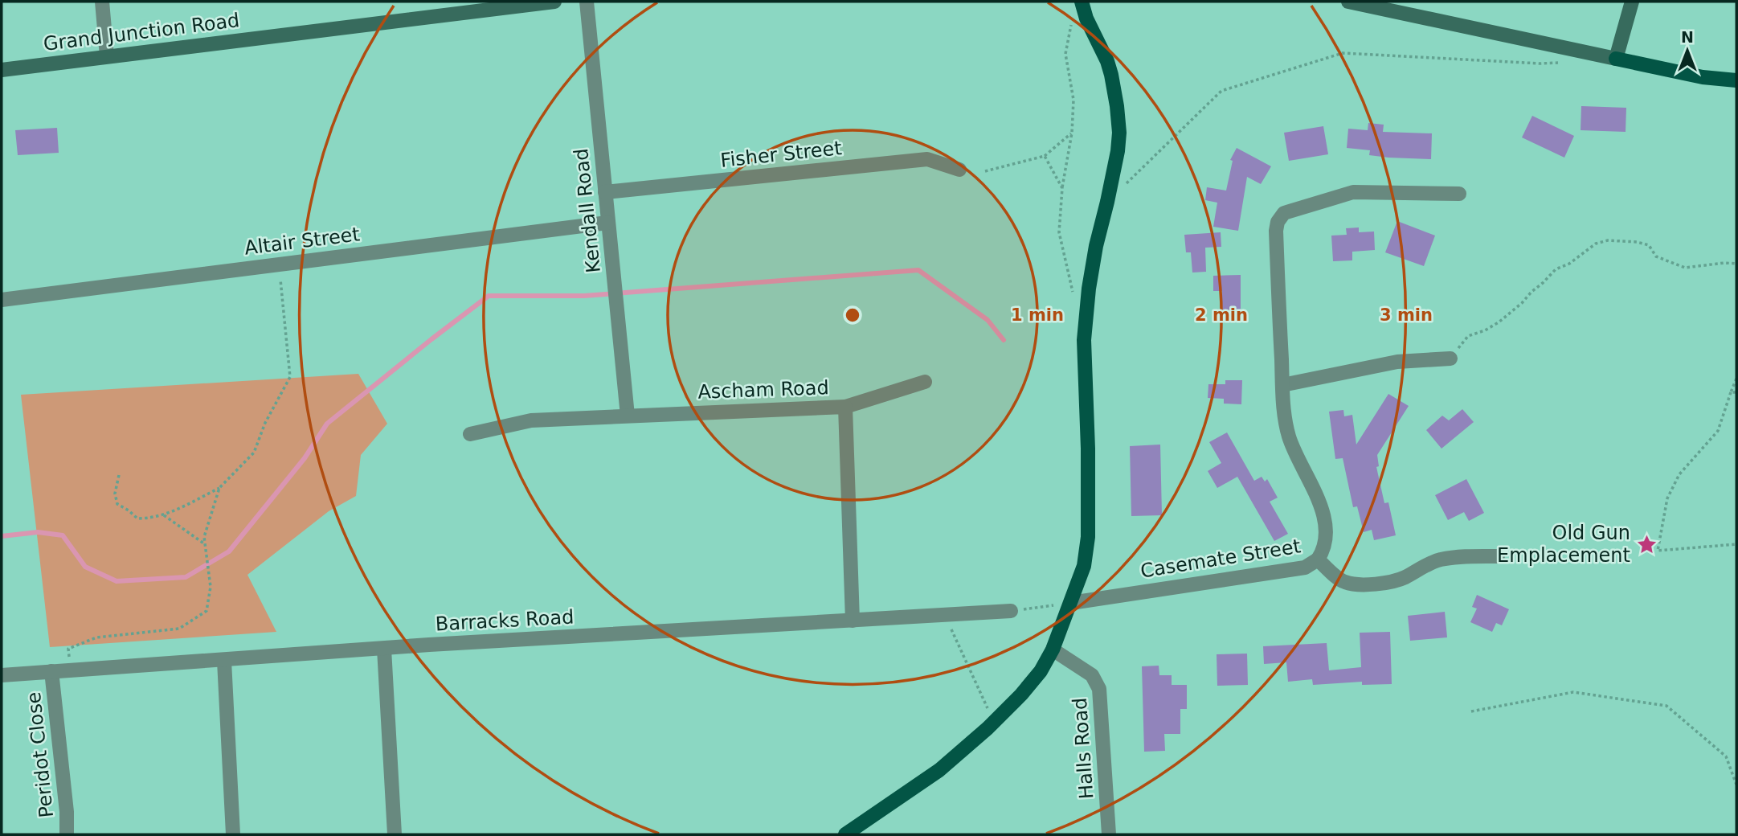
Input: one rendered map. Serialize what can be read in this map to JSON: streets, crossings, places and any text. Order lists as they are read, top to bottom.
{
  "streets": {
    "main road": ["Grand Junction Road"],
    "street": [
      "Fisher Street",
      "Kendall Road",
      "Altair Street",
      "Ascham Road",
      "Casemate Street",
      "Barracks Road",
      "Halls Road",
      "Peridot Close"
    ]
  },
  "crossings": [
    ["Fisher Street", "Kendall Road"],
    ["Kendall Road", "Altair Street"],
    ["Kendall Road", "Ascham Road"],
    ["Ascham Road", "Barracks Road"],
    ["Barracks Road", "Peridot Close"]
  ],
  "places": {
    "place": ["Old Gun Emplacement"]
  },
  "north": "top",
  "rings": ["1 min", "2 min", "3 min"]
}
